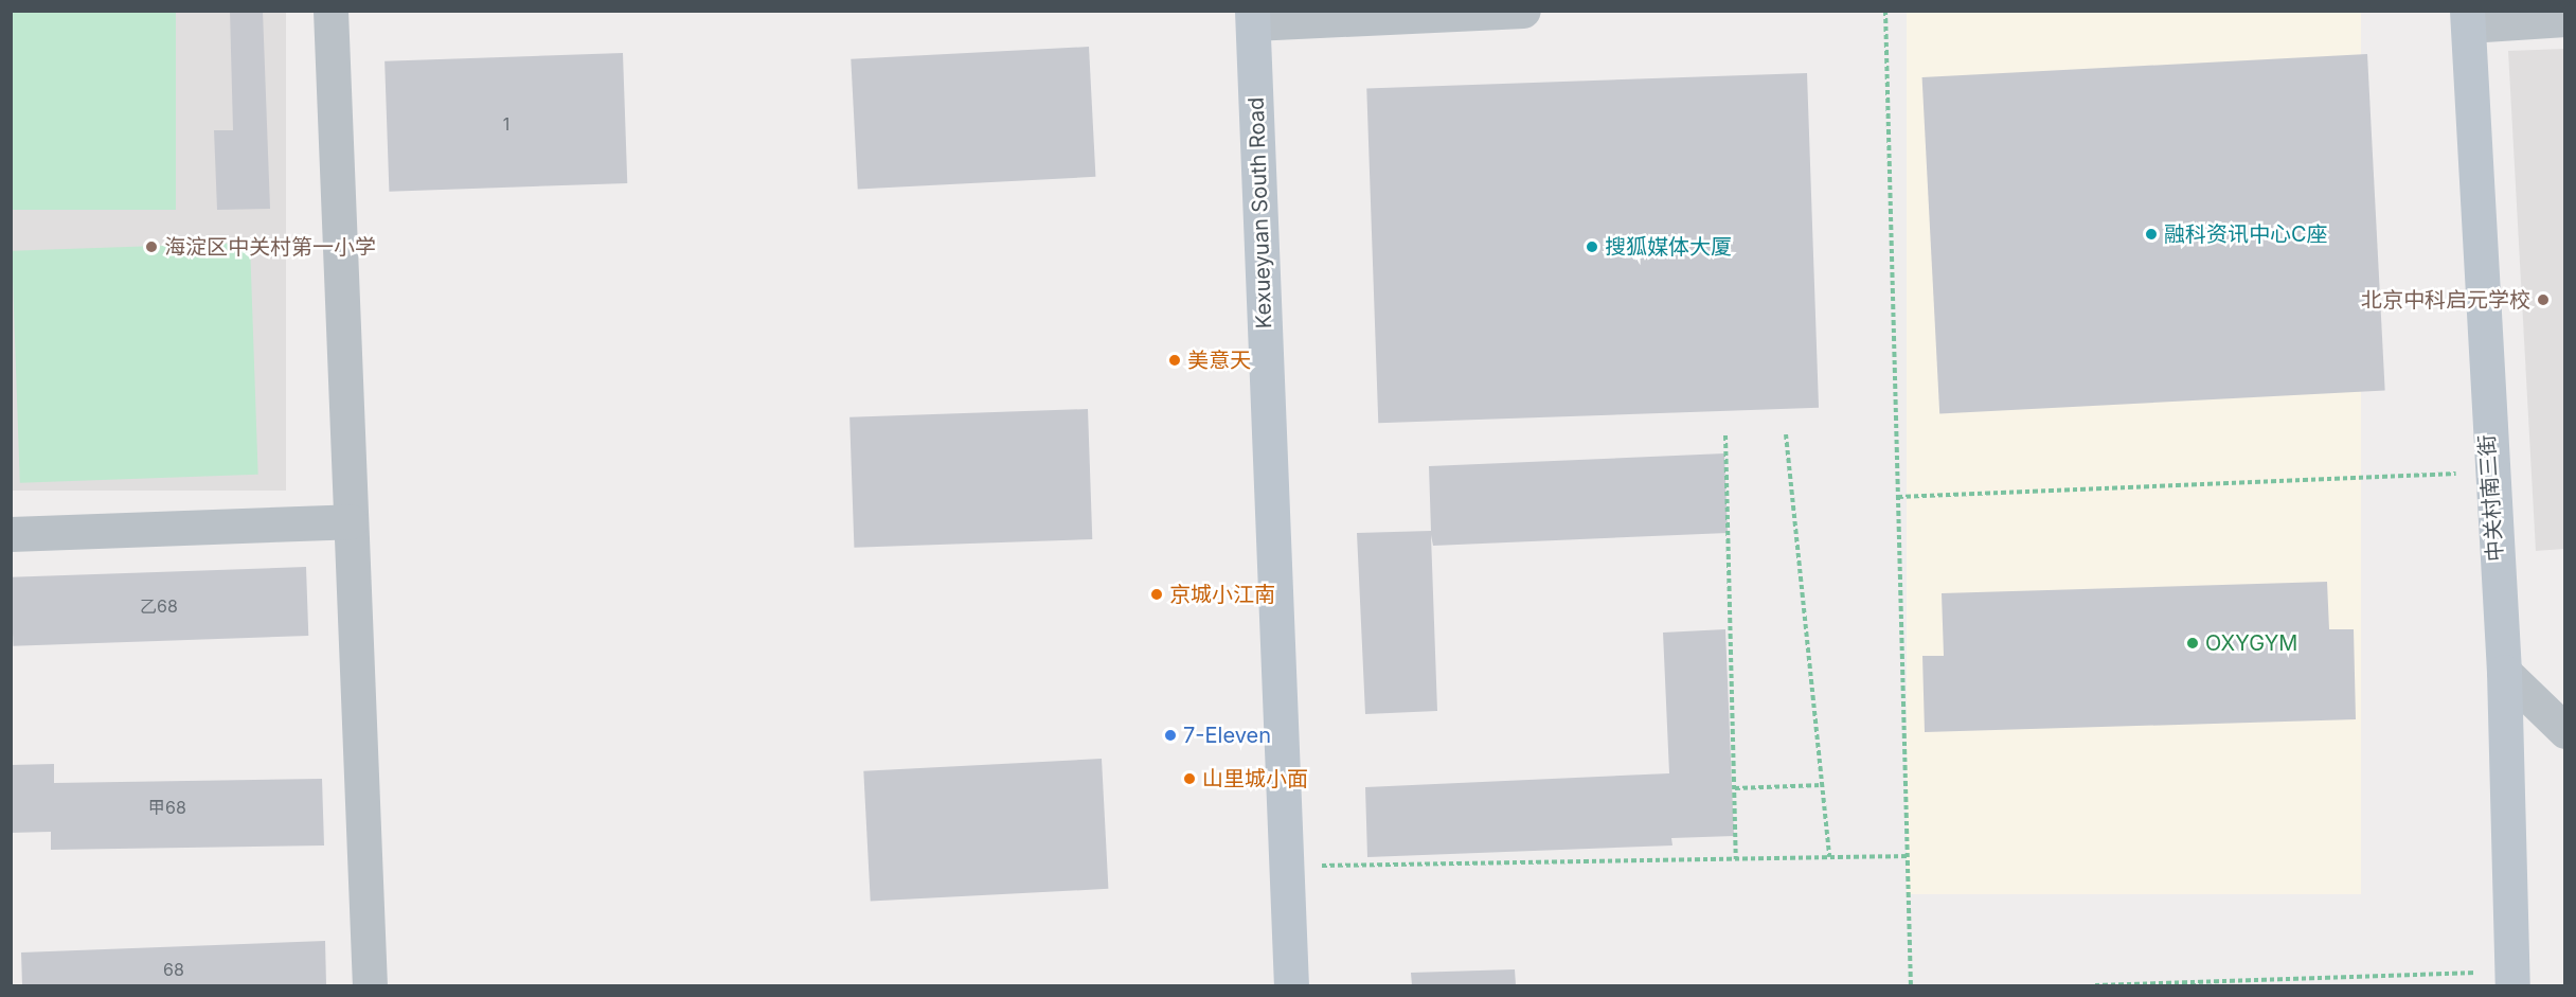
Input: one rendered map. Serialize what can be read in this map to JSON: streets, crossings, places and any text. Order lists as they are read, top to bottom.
{
  "streets": {
    "street": ["Kexueyuan South Road", "中关村南三街"]
  },
  "places": [
    "融科资讯中心C座",
    "海淀区中关村第一小学",
    "搜狐媒体大厦",
    "北京中科启元学校",
    "美意天",
    "京城小江南",
    "OXYGYM",
    "7-Eleven",
    "山里城小面"
  ],
  "house_numbers": [
    "1",
    "乙68",
    "甲68",
    "68"
  ]
}
